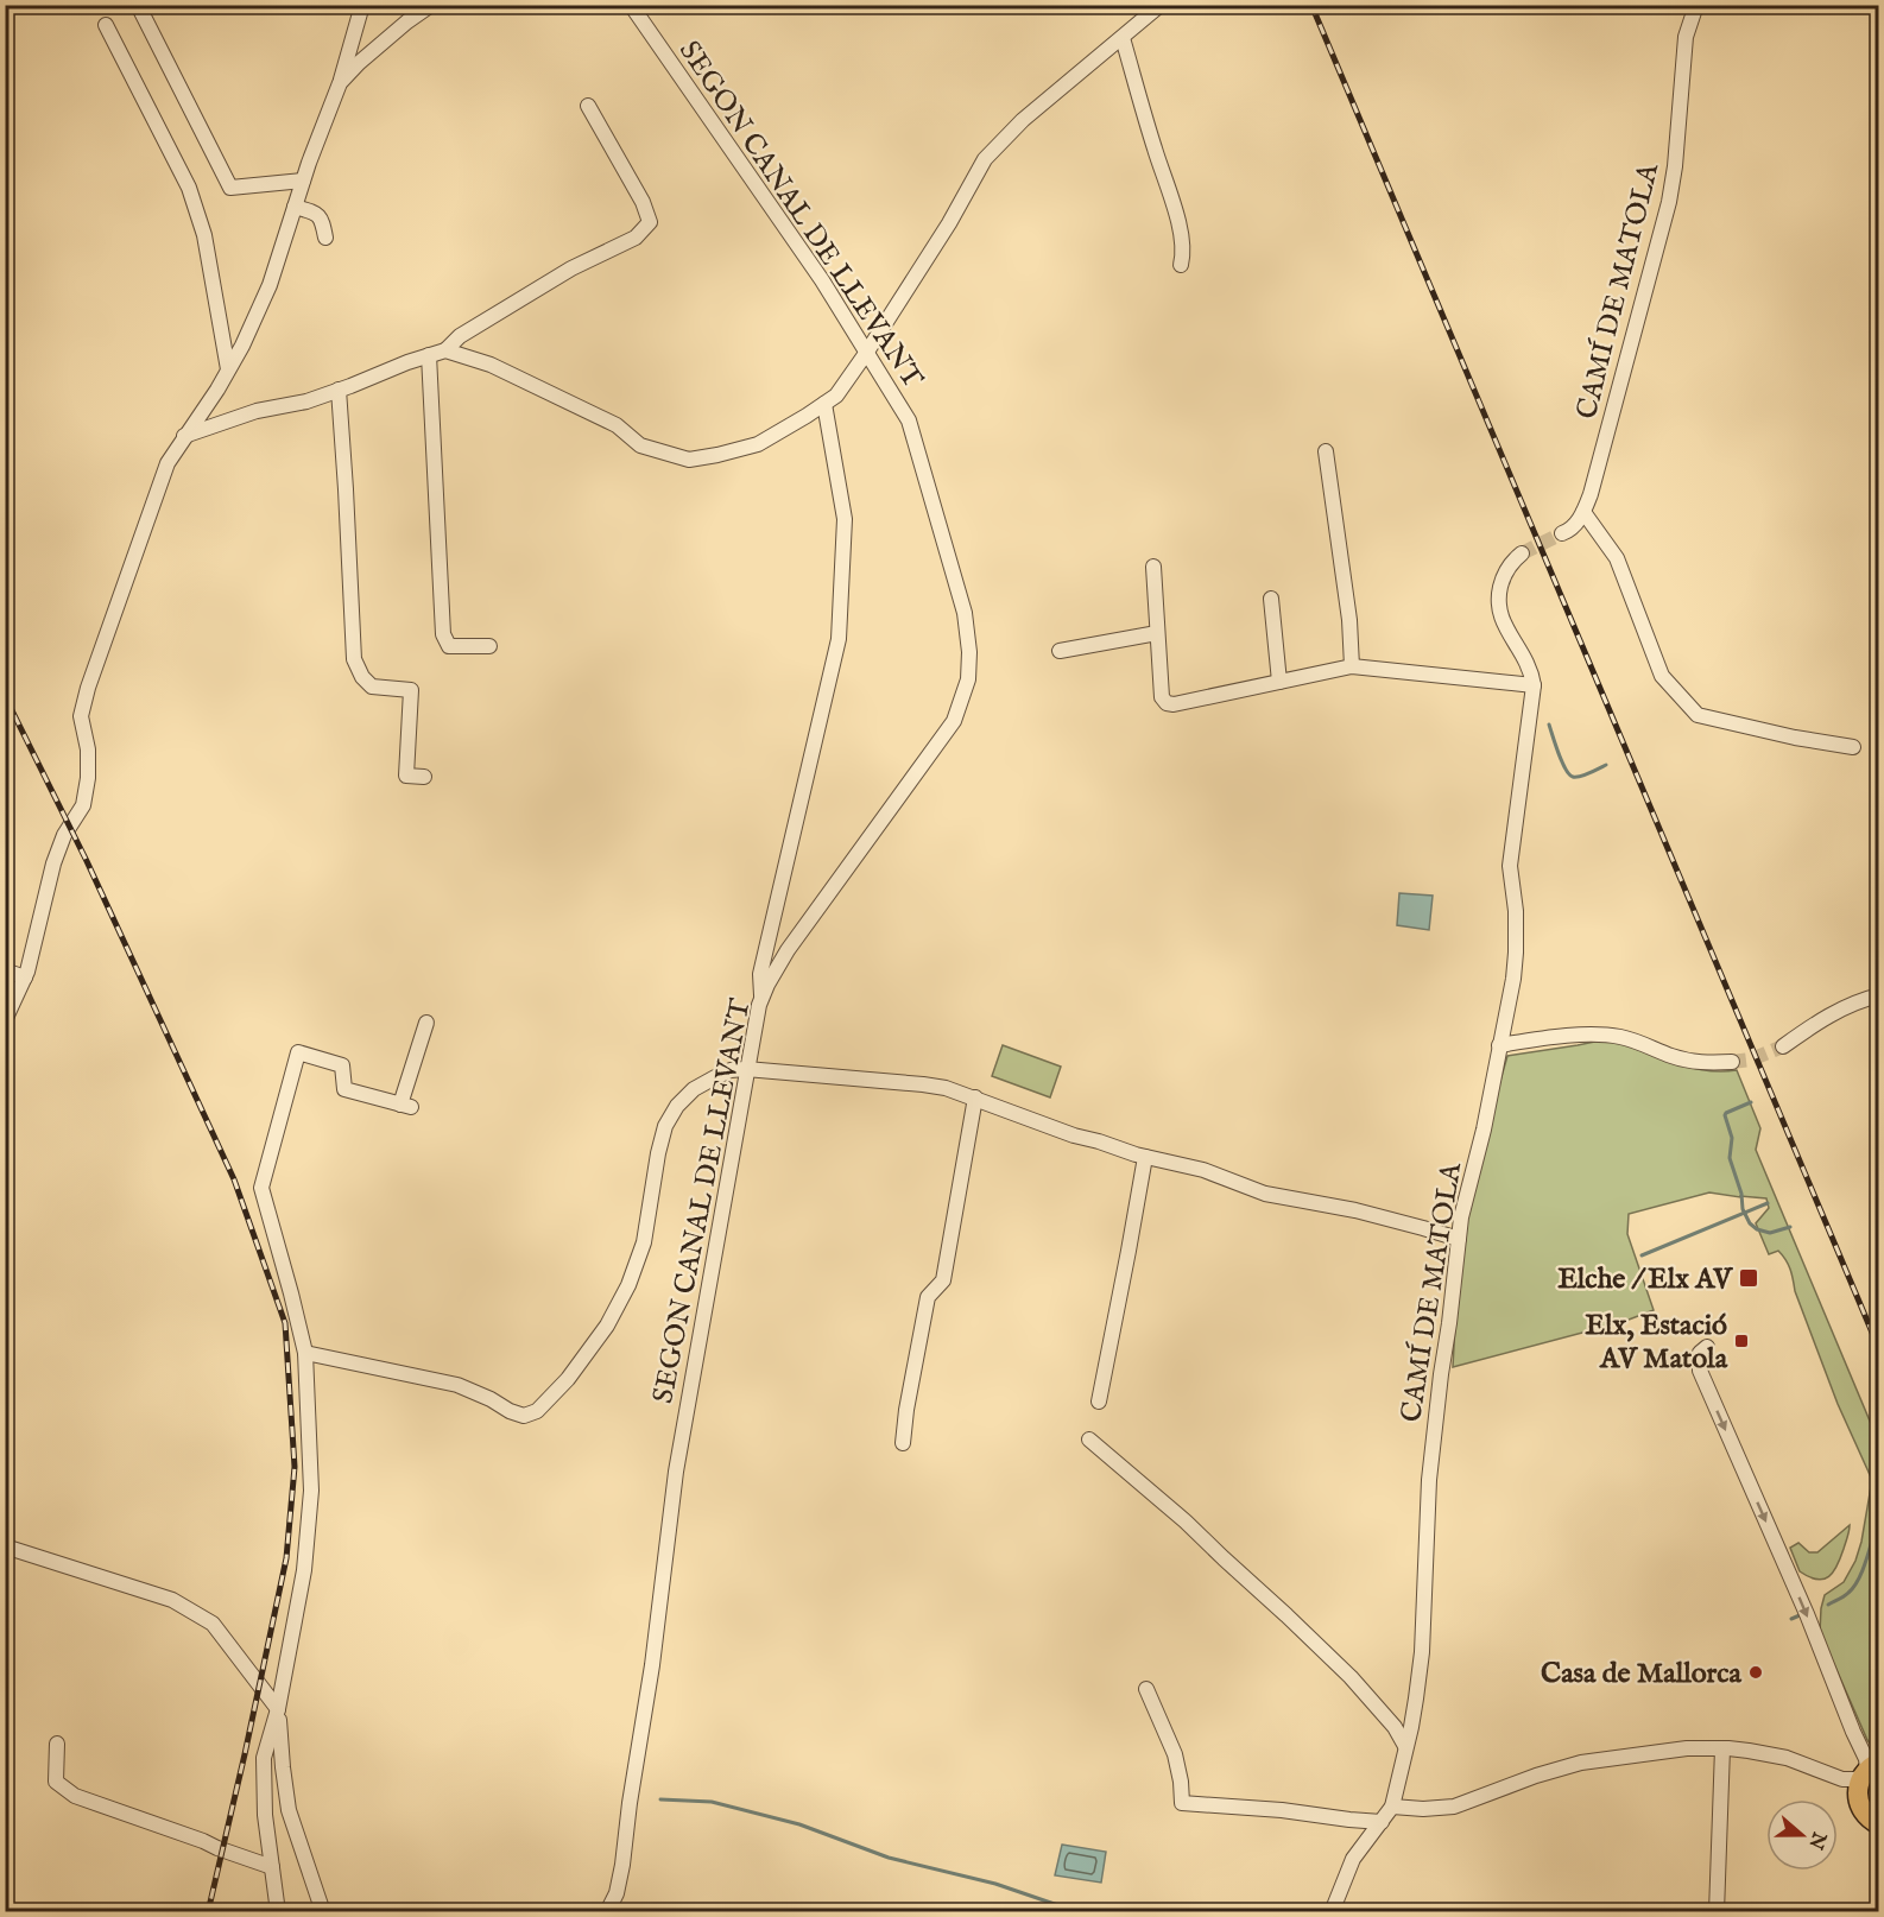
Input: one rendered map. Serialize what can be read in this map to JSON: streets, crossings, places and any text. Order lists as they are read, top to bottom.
{
  "streets": {
    "street": ["SEGON CANAL DE LLEVANT", "CAMÍ DE MATOLA"]
  },
  "places": {
    "transit": ["Elche / Elx AV", "Elx, Estació AV Matola"],
    "other": ["Casa de Mallorca"]
  },
  "north": "right"
}
